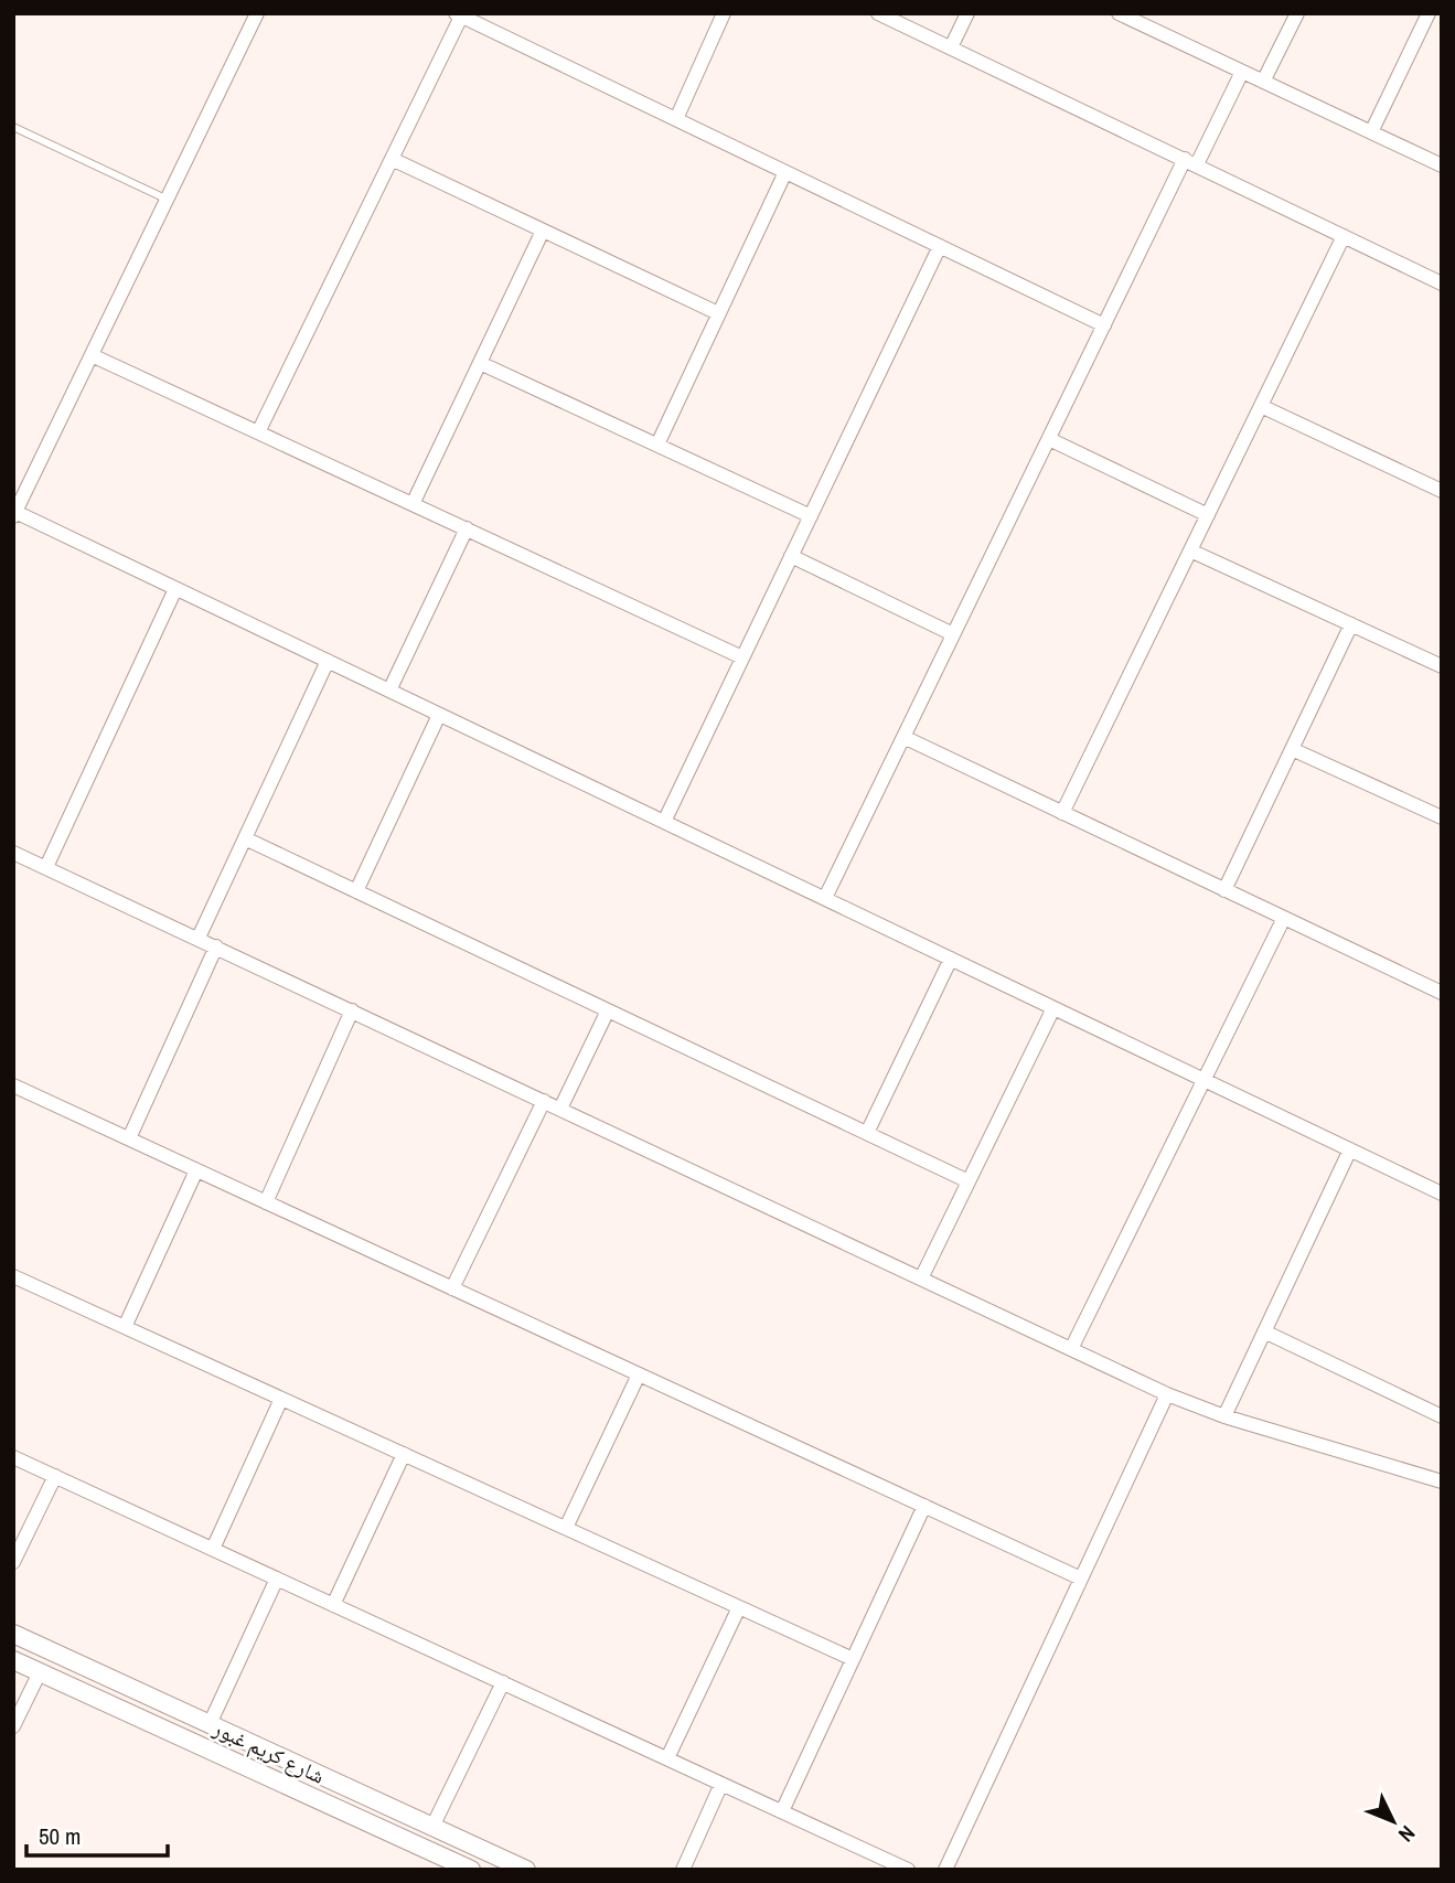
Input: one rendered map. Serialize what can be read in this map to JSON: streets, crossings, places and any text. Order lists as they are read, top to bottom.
{
  "streets": {
    "street": ["شارع كريم غبور"]
  },
  "scale_bar": "50 m",
  "north": "bottom right"
}
